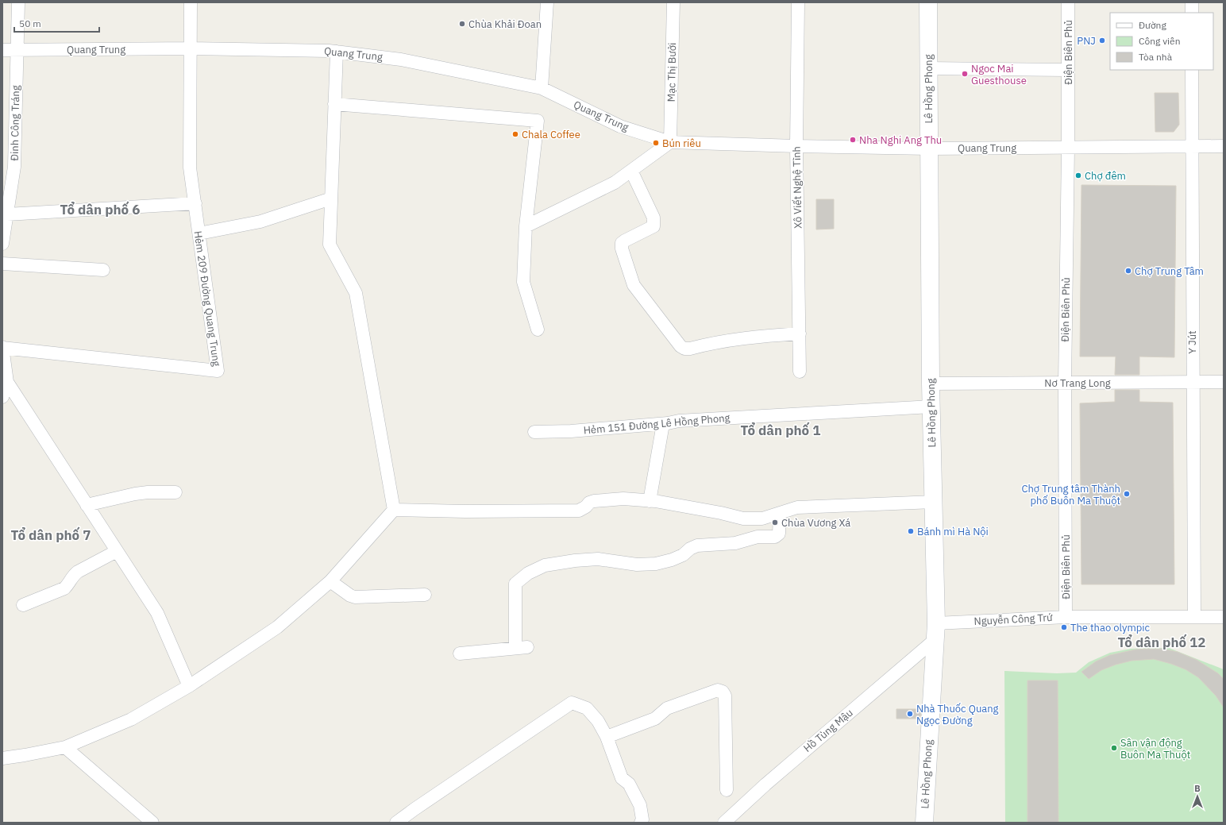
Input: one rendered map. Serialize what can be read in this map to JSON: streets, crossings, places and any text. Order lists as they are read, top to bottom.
{
  "streets": {
    "street": [
      "Quang Trung",
      "Điện Biên Phủ",
      "Mạc Thị Bưởi",
      "Lê Hồng Phong",
      "Đinh Công Tráng",
      "Xô Viết Nghệ Tĩnh",
      "Hẻm 209 Đường Quang Trung",
      "Y Jút",
      "Nơ Trang Long",
      "Hẻm 151 Đường Lê Hồng Phong",
      "Nguyễn Công Trứ",
      "Hồ Tùng Mậu"
    ]
  },
  "crossings": [
    ["Quang Trung", "Điện Biên Phủ"],
    ["Quang Trung", "Mạc Thị Bưởi"],
    ["Quang Trung", "Lê Hồng Phong"],
    ["Quang Trung", "Đinh Công Tráng"],
    ["Quang Trung", "Xô Viết Nghệ Tĩnh"],
    ["Quang Trung", "Hẻm 209 Đường Quang Trung"],
    ["Quang Trung", "Y Jút"],
    ["Điện Biên Phủ", "Nơ Trang Long"],
    ["Điện Biên Phủ", "Nguyễn Công Trứ"],
    ["Lê Hồng Phong", "Nơ Trang Long"],
    ["Lê Hồng Phong", "Hẻm 151 Đường Lê Hồng Phong"],
    ["Lê Hồng Phong", "Nguyễn Công Trứ"],
    ["Lê Hồng Phong", "Hồ Tùng Mậu"],
    ["Y Jút", "Nơ Trang Long"],
    ["Y Jút", "Nguyễn Công Trứ"],
    ["Nguyễn Công Trứ", "Hồ Tùng Mậu"]
  ],
  "districts": [
    "Tổ dân phố 6",
    "Tổ dân phố 1",
    "Tổ dân phố 7",
    "Tổ dân phố 12"
  ],
  "places": [
    "Chùa Khải Đoan",
    "PNJ",
    "Ngoc Mai Guesthouse",
    "Chala Coffee",
    "Nha Nghi Ang Thu",
    "Bún riêu",
    "Chợ đêm",
    "Chợ Trung Tâm",
    "Chợ Trung tâm Thành phố Buôn Ma Thuột",
    "Chùa Vương Xá",
    "Bánh mì Hà Nội",
    "The thao olympic",
    "Nhà Thuốc Quang Ngọc Đường",
    "Sân vận động Buôn Ma Thuột"
  ],
  "legend": ["Đường", "Công viên", "Tòa nhà"],
  "scale_bar": "50 m",
  "north": "top"
}
